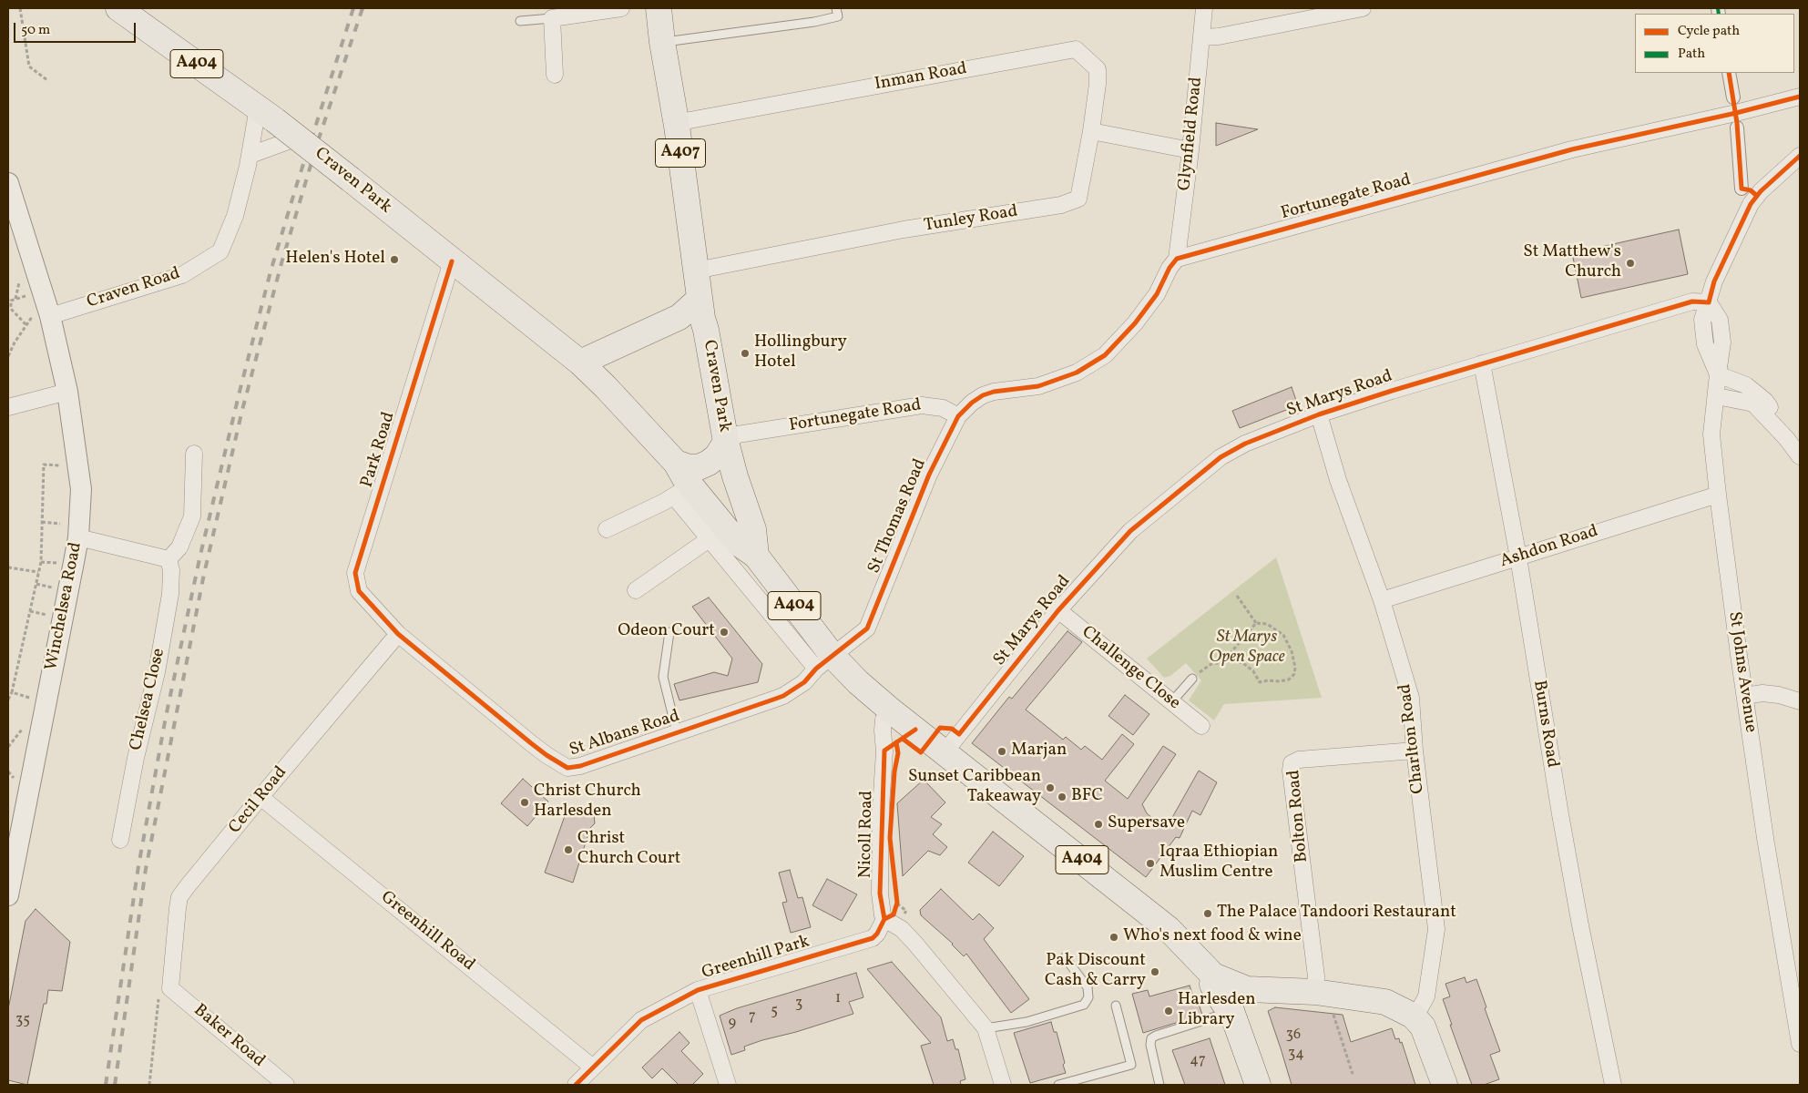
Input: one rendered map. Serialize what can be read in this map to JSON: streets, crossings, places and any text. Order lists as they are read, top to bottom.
{
  "streets": {
    "main road": ["A404", "A407", "Craven Park"],
    "street": [
      "Inman Road",
      "Glynfield Road",
      "Fortunegate Road",
      "Tunley Road",
      "Craven Road",
      "St Marys Road",
      "Park Road",
      "St Thomas Road",
      "Ashdon Road",
      "Winchelsea Road",
      "Challenge Close",
      "St Johns Avenue",
      "Chelsea Close",
      "Burns Road",
      "St Albans Road",
      "Charlton Road",
      "Cecil Road",
      "Bolton Road",
      "Nicoll Road",
      "Greenhill Road",
      "Greenhill Park",
      "Baker Road"
    ]
  },
  "crossings": [
    ["A404", "Craven Park"],
    ["A404", "Fortunegate Road"],
    ["A404", "St Marys Road"],
    ["A404", "St Albans Road"],
    ["A404", "Charlton Road"],
    ["A404", "Bolton Road"],
    ["A404", "Nicoll Road"],
    ["Inman Road", "Craven Park"],
    ["Inman Road", "Tunley Road"],
    ["Glynfield Road", "Fortunegate Road"],
    ["Craven Park", "Fortunegate Road"],
    ["Craven Park", "Tunley Road"],
    ["Craven Park", "Craven Road"],
    ["Craven Park", "Park Road"],
    ["Fortunegate Road", "St Thomas Road"],
    ["Craven Road", "Winchelsea Road"],
    ["St Marys Road", "Challenge Close"],
    ["St Marys Road", "St Johns Avenue"],
    ["St Marys Road", "Burns Road"],
    ["St Marys Road", "Charlton Road"],
    ["Park Road", "St Albans Road"],
    ["Park Road", "Cecil Road"],
    ["St Thomas Road", "St Albans Road"],
    ["Ashdon Road", "St Johns Avenue"],
    ["Ashdon Road", "Burns Road"],
    ["Ashdon Road", "Charlton Road"],
    ["St Albans Road", "Cecil Road"],
    ["Charlton Road", "Bolton Road"],
    ["Cecil Road", "Greenhill Road"],
    ["Cecil Road", "Baker Road"],
    ["Nicoll Road", "Greenhill Park"],
    ["Greenhill Road", "Greenhill Park"]
  ],
  "parks": ["St Marys Open Space"],
  "places": [
    "Helen's Hotel",
    "St Matthew's Church",
    "Hollingbury Hotel",
    "Odeon Court",
    "Marjan",
    "Sunset Caribbean Takeaway",
    "BFC",
    "Christ Church Harlesden",
    "Supersave",
    "Christ Church Court",
    "Iqraa Ethiopian Muslim Centre",
    "The Palace Tandoori Restaurant",
    "Who's next food & wine",
    "Pak Discount Cash & Carry",
    "Harlesden Library"
  ],
  "house_numbers": [
    "1",
    "3",
    "5",
    "7",
    "35",
    "9",
    "36",
    "34",
    "47"
  ],
  "legend": ["Cycle path", "Path"],
  "scale_bar": "50 m"
}
